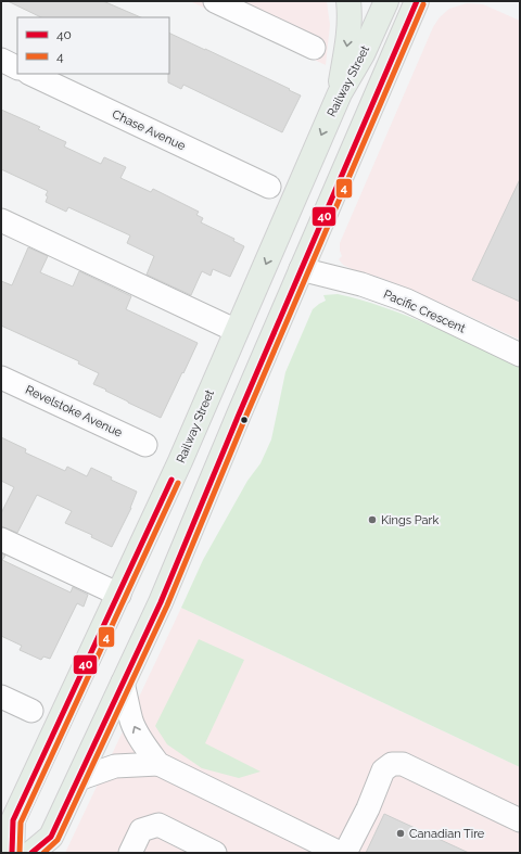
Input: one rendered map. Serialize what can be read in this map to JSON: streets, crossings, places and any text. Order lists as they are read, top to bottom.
{
  "streets": {
    "highway": ["Railway Street"],
    "street": ["Chase Avenue", "Pacific Crescent", "Revelstoke Avenue"]
  },
  "places": ["Kings Park", "Canadian Tire"],
  "lines": ["transit line 40", "transit line 4"],
  "legend": ["40", "4"]
}
